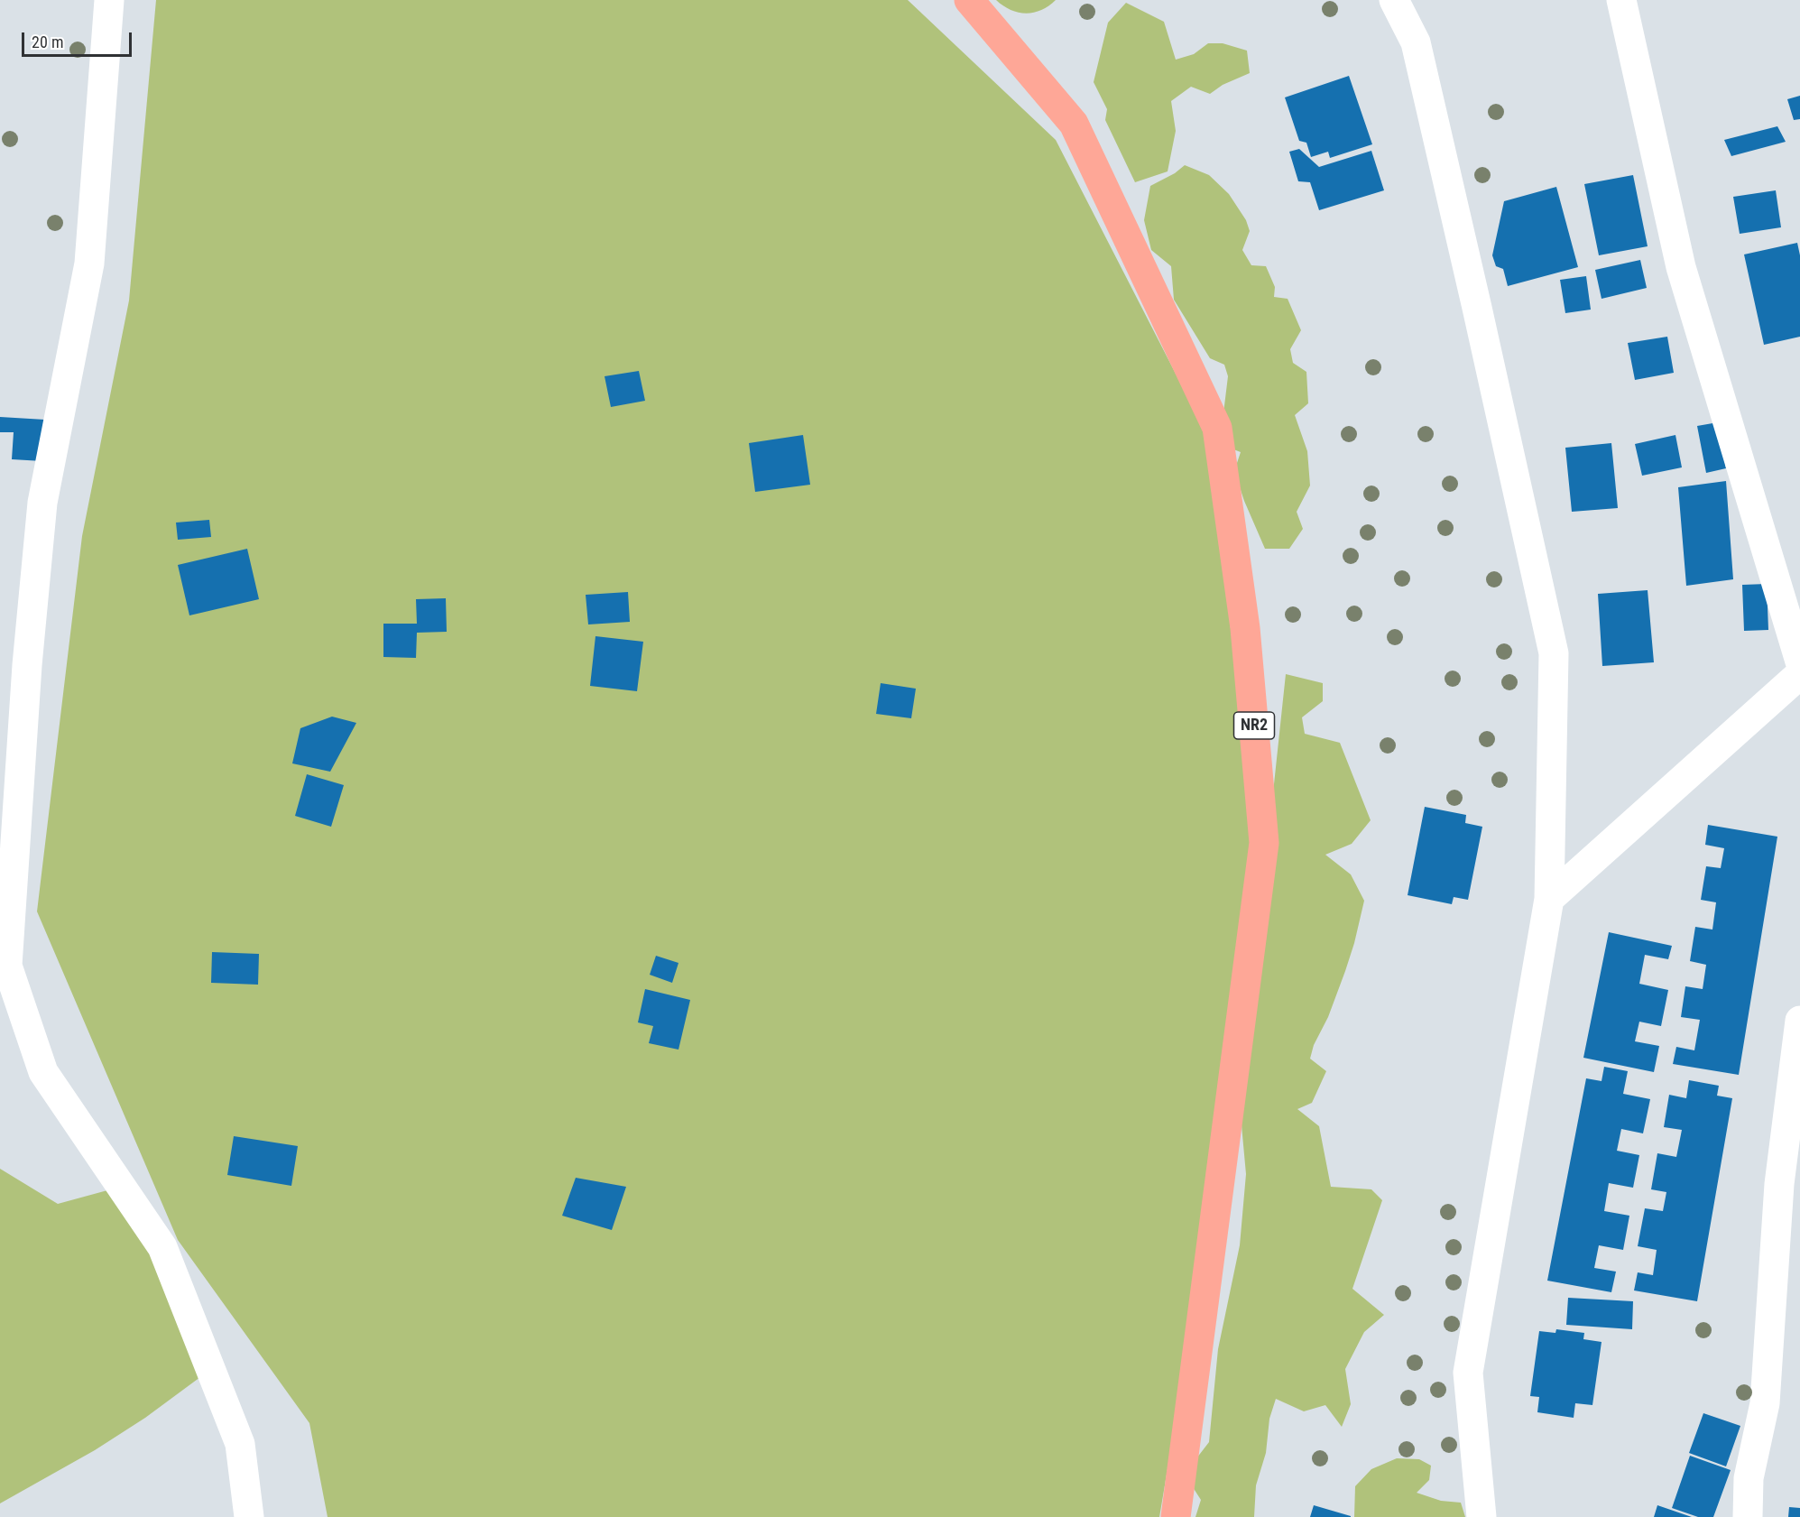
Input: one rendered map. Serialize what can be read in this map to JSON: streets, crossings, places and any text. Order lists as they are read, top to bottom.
{
  "streets": {
    "highway": ["NR2"]
  },
  "scale_bar": "20 m"
}
